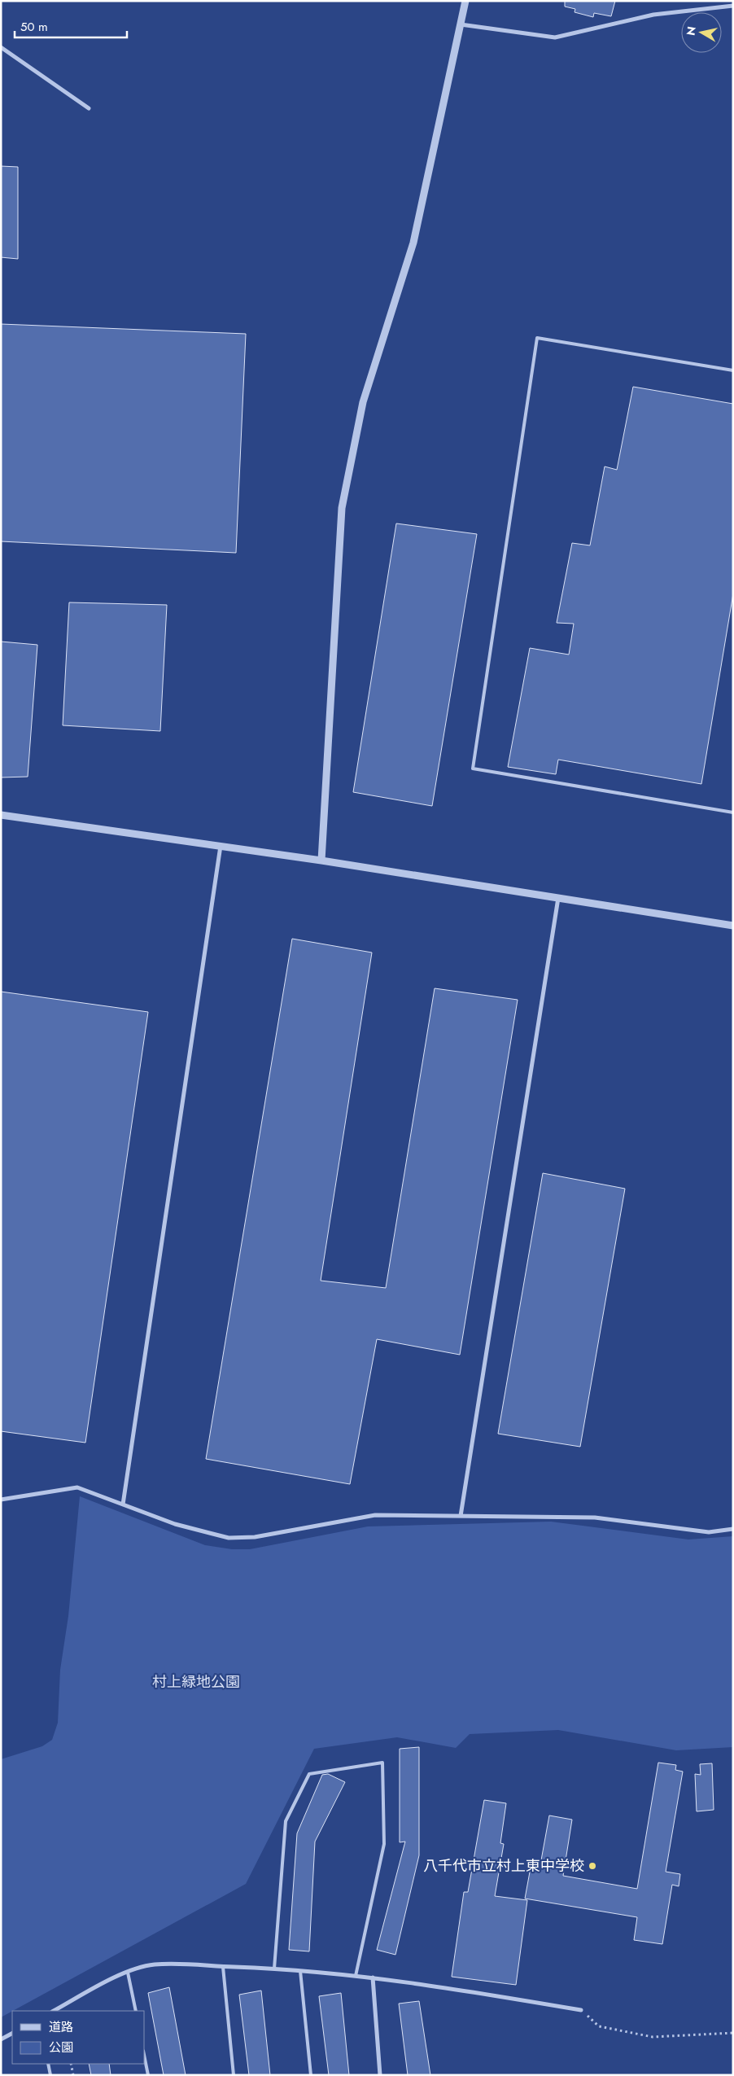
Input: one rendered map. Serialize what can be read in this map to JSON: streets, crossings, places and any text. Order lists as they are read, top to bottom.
{
  "parks": ["村上緑地公園"],
  "places": ["八千代市立村上東中学校"],
  "legend": ["道路", "公園"],
  "scale_bar": "50 m",
  "north": "left"
}
